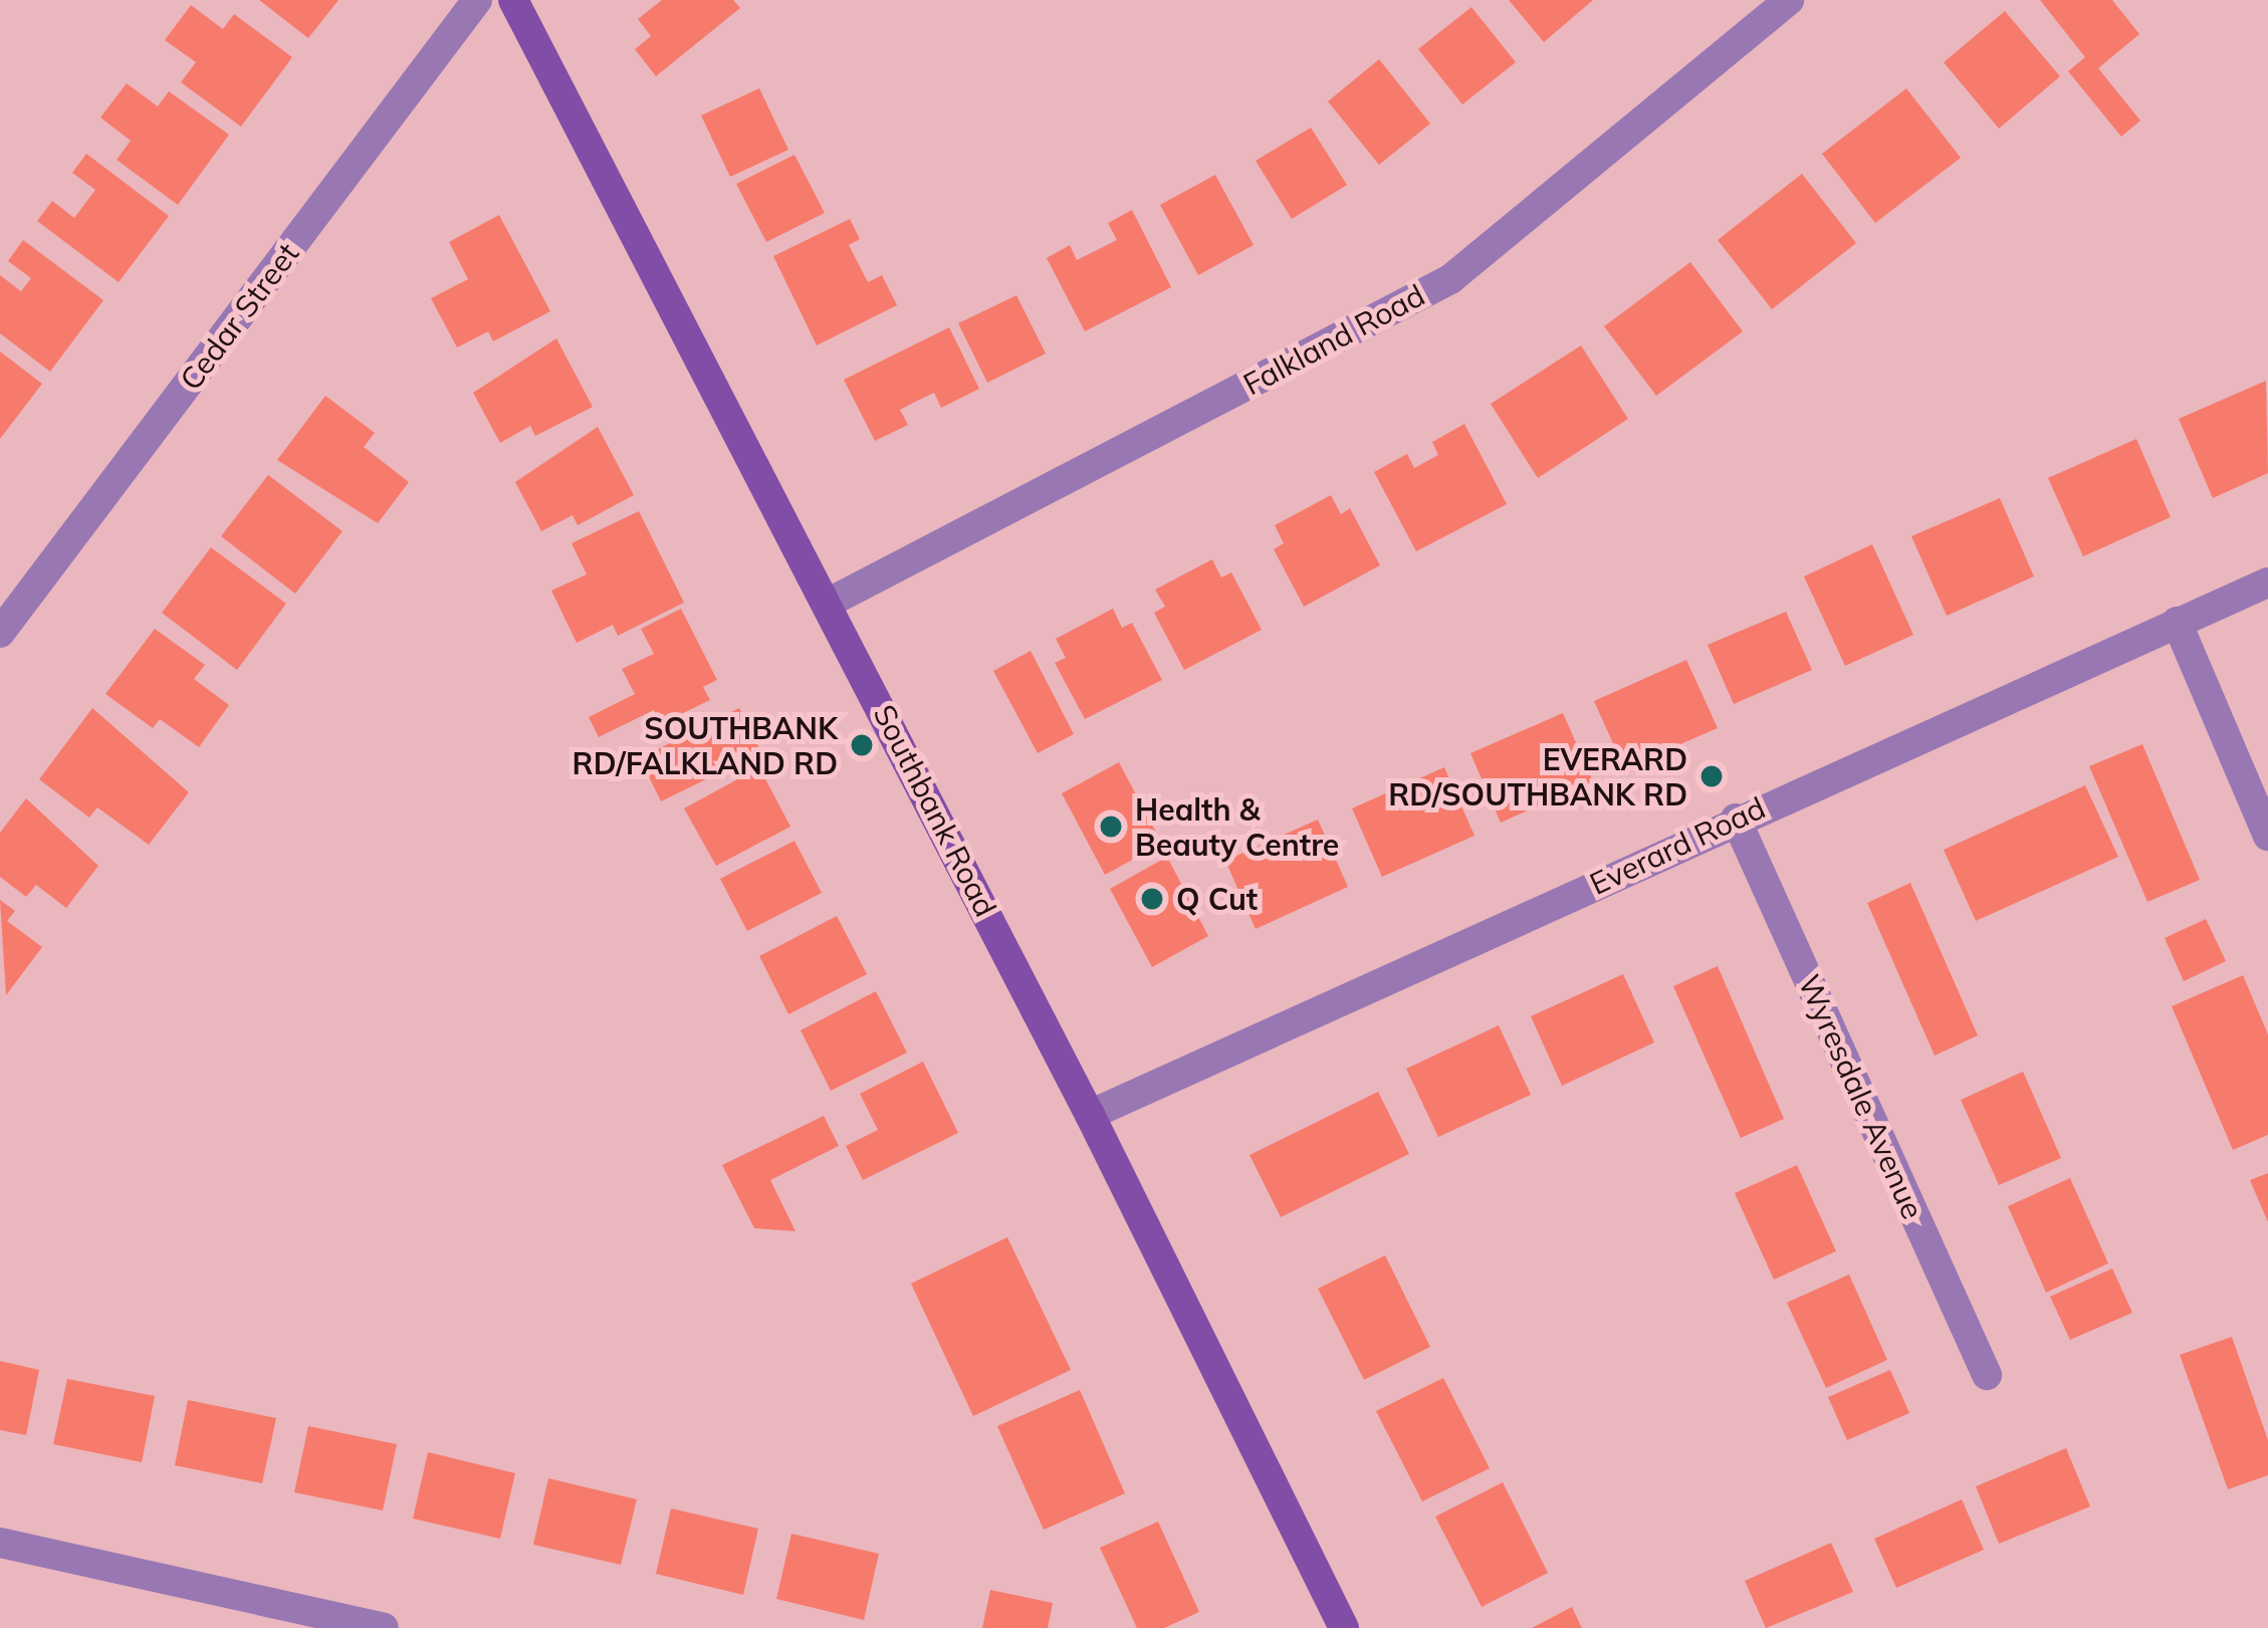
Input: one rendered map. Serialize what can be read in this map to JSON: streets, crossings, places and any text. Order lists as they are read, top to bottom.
{
  "streets": {
    "street": [
      "Cedar Street",
      "Falkland Road",
      "Southbank Road",
      "Everard Road",
      "Wyresdale Avenue"
    ]
  },
  "crossings": [
    ["Falkland Road", "Southbank Road"],
    ["Southbank Road", "Everard Road"],
    ["Everard Road", "Wyresdale Avenue"]
  ],
  "places": [
    "SOUTHBANK RD/FALKLAND RD",
    "EVERARD RD/SOUTHBANK RD",
    "Health & Beauty Centre",
    "Q Cut"
  ]
}
